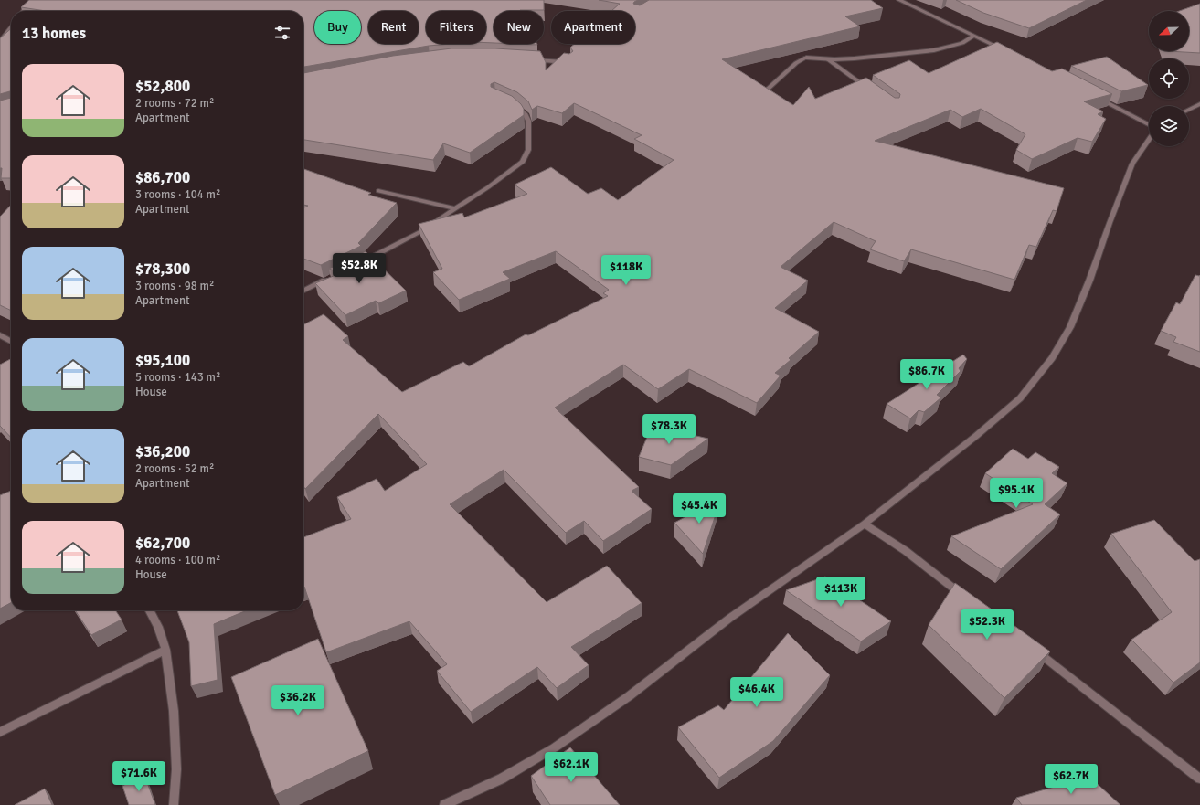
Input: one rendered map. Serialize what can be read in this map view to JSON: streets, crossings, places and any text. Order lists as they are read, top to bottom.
{
  "north": "left",
  "page": {
    "chip": [
      "Buy",
      "Rent",
      "Filters",
      "New",
      "Apartment"
    ],
    "heading": "13 homes",
    "list": [
      {
        "name": "$52,800",
        "note": "2 rooms · 72 m² · Apartment"
      },
      {
        "name": "$86,700",
        "note": "3 rooms · 104 m² · Apartment"
      },
      {
        "name": "$78,300",
        "note": "3 rooms · 98 m² · Apartment"
      },
      {
        "name": "$95,100",
        "note": "5 rooms · 143 m² · House"
      },
      {
        "name": "$36,200",
        "note": "2 rooms · 52 m² · Apartment"
      },
      {
        "name": "$62,700",
        "note": "4 rooms · 100 m² · House"
      }
    ],
    "price": [
      "$52.8K",
      "$118K",
      "$86.7K",
      "$78.3K",
      "$95.1K",
      "$45.4K",
      "$113K",
      "$52.3K",
      "$46.4K",
      "$36.2K",
      "$62.1K",
      "$71.6K",
      "$62.7K"
    ]
  }
}
